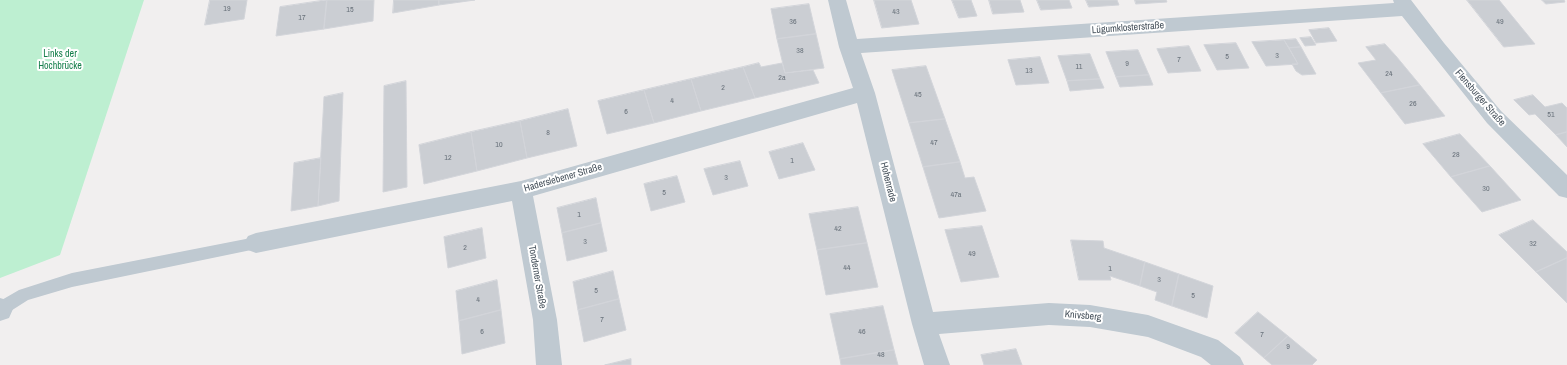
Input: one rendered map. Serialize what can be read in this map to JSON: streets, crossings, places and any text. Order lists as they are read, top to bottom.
{
  "streets": {
    "street": [
      "Lügumklosterstraße",
      "Flensburger Straße",
      "Haderslebener Straße",
      "Hohenrade",
      "Tonderner Straße",
      "Knivsberg"
    ]
  },
  "crossings": [
    ["Lügumklosterstraße", "Flensburger Straße"],
    ["Lügumklosterstraße", "Hohenrade"],
    ["Haderslebener Straße", "Hohenrade"],
    ["Haderslebener Straße", "Tonderner Straße"],
    ["Hohenrade", "Knivsberg"]
  ],
  "parks": ["Links der Hochbrücke"],
  "house_numbers": [
    "19",
    "15",
    "43",
    "17",
    "36",
    "49",
    "38",
    "3",
    "5",
    "7",
    "9",
    "11",
    "13",
    "24",
    "2a",
    "2",
    "45",
    "4",
    "26",
    "6",
    "51",
    "8",
    "47",
    "10",
    "28",
    "12",
    "1",
    "3",
    "30",
    "5",
    "47a",
    "1",
    "42",
    "3",
    "32",
    "2",
    "49",
    "44",
    "1",
    "3",
    "5",
    "5",
    "4",
    "7",
    "6",
    "46",
    "7",
    "9",
    "48"
  ]
}
